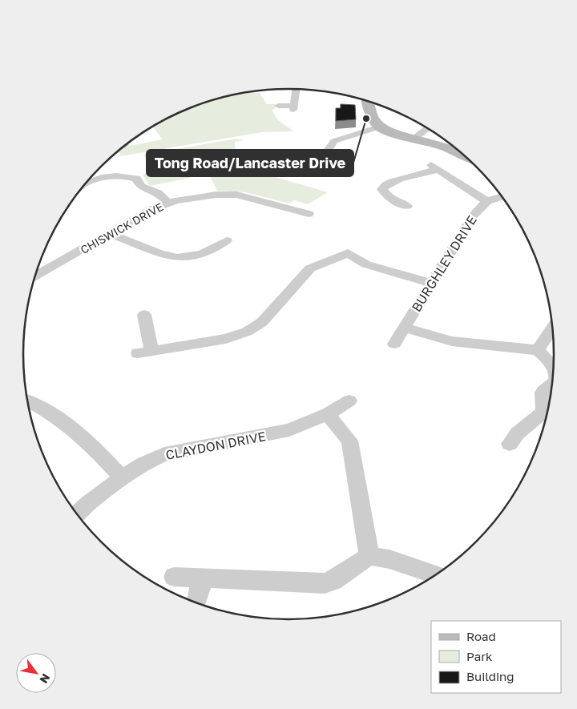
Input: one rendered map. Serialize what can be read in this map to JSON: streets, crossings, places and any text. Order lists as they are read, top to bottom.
{
  "streets": {
    "street": ["CHISWICK DRIVE", "BURGHLEY DRIVE", "CLAYDON DRIVE"]
  },
  "places": ["Tong Road/Lancaster Drive"],
  "legend": ["Road", "Park", "Building"],
  "north": "bottom right"
}
